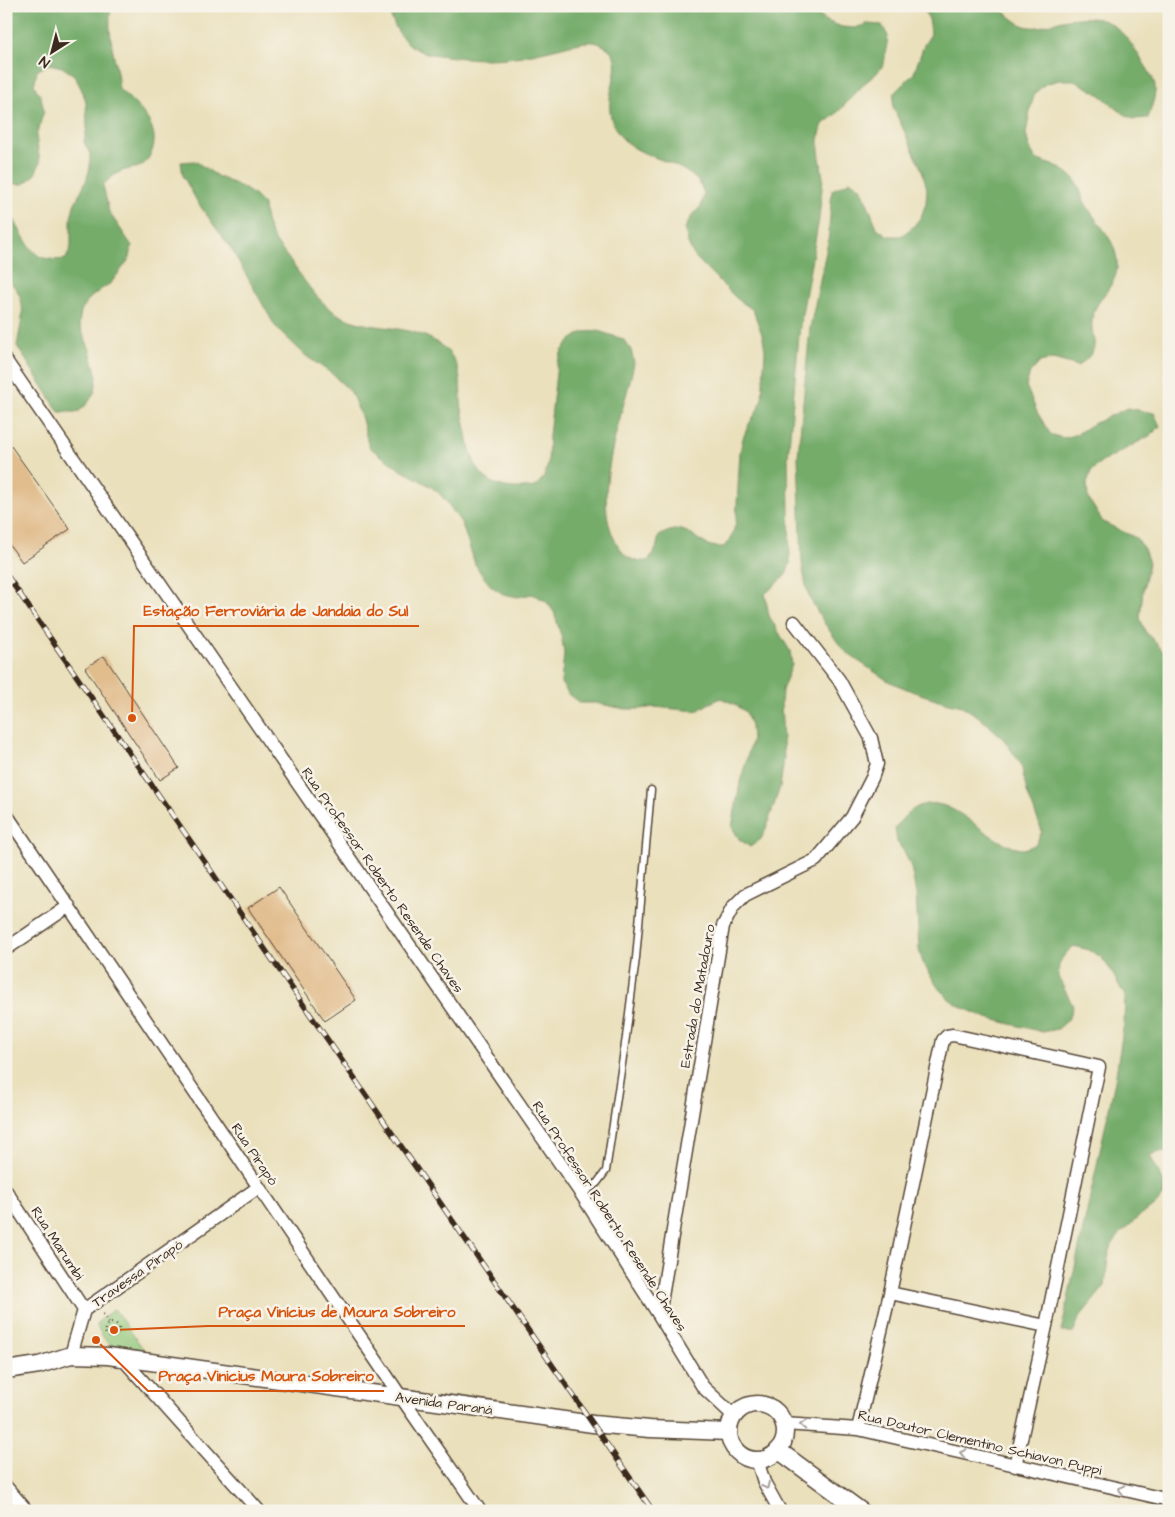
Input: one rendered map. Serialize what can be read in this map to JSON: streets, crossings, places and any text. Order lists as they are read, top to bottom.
{
  "streets": {
    "street": [
      "Rua Professor Roberto Resende Chaves",
      "Estrada do Matadouro",
      "Rua Pirapó",
      "Rua Marumbi",
      "Travessa Pirapó",
      "Avenida Paraná",
      "Rua Doutor Clementino Schiavon Puppi"
    ]
  },
  "crossings": [
    ["Rua Professor Roberto Resende Chaves", "Estrada do Matadouro"],
    ["Rua Professor Roberto Resende Chaves", "Avenida Paraná"],
    ["Rua Professor Roberto Resende Chaves", "Rua Doutor Clementino Schiavon Puppi"],
    ["Rua Pirapó", "Travessa Pirapó"],
    ["Rua Pirapó", "Avenida Paraná"],
    ["Rua Marumbi", "Travessa Pirapó"],
    ["Travessa Pirapó", "Avenida Paraná"],
    ["Avenida Paraná", "Rua Doutor Clementino Schiavon Puppi"]
  ],
  "one_way": ["Rua Doutor Clementino Schiavon Puppi"],
  "places": ["Estação Ferroviária de Jandaia do Sul", "Praça Vinícius de Moura Sobreiro", "Praça Vinicius Moura Sobreiro"],
  "north": "bottom left"
}
